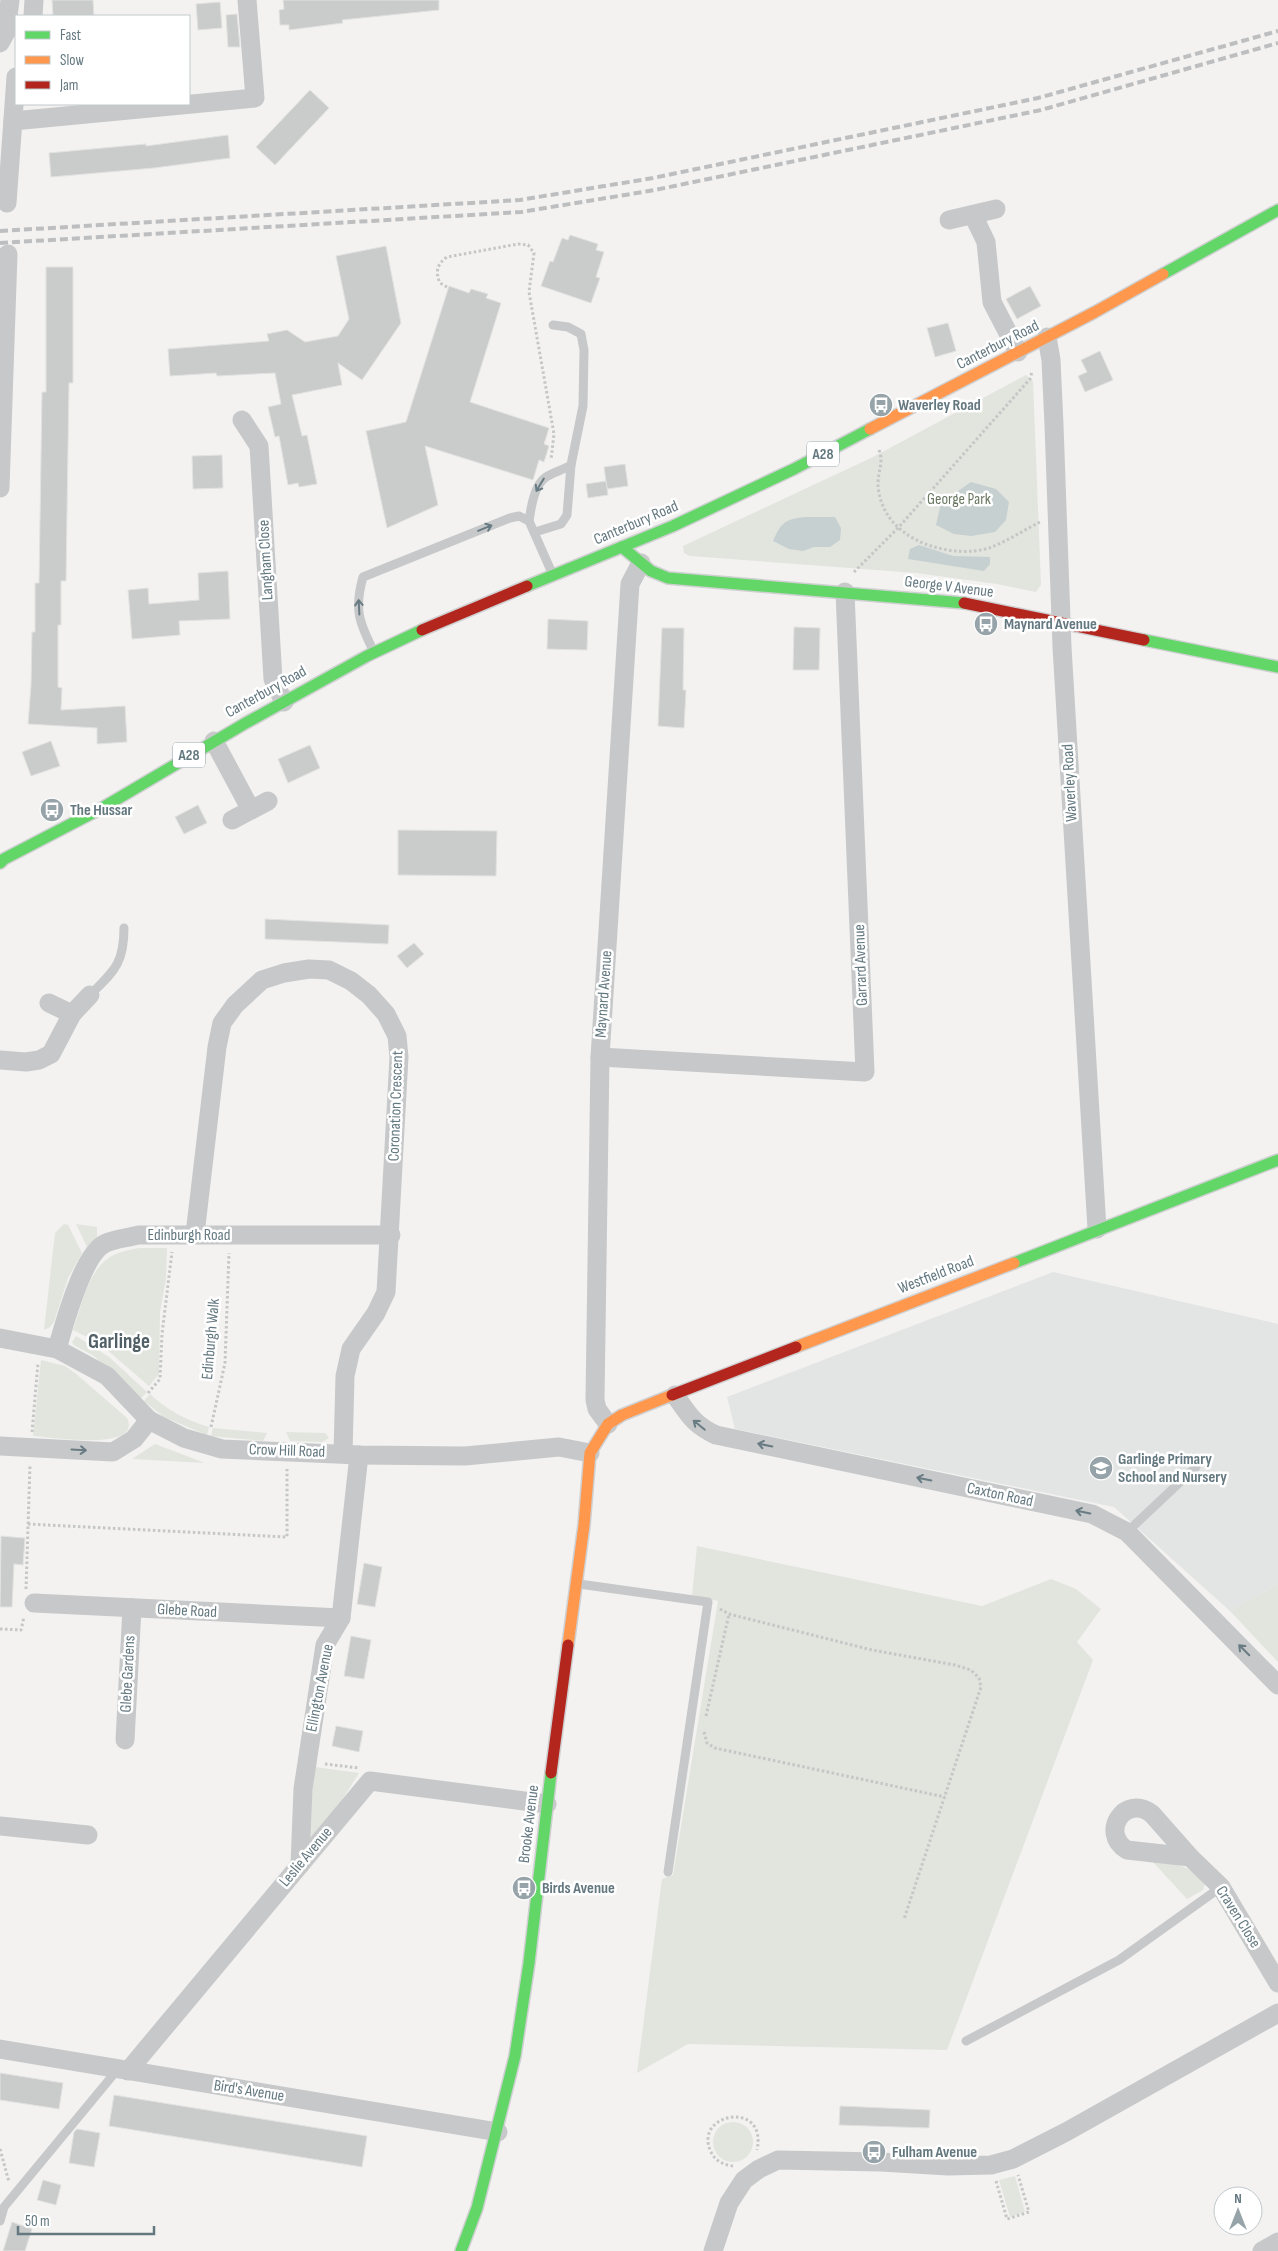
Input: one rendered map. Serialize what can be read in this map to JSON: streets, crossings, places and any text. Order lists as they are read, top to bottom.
{
  "streets": {
    "main road": [
      "Canterbury Road",
      "A28",
      "George V Avenue",
      "Westfield Road",
      "Brooke Avenue"
    ],
    "street": [
      "Langham Close",
      "Waverley Road",
      "Garrard Avenue",
      "Maynard Avenue",
      "Coronation Crescent",
      "Edinburgh Road",
      "Crow Hill Road",
      "Caxton Road",
      "Glebe Road",
      "Glebe Gardens",
      "Ellington Avenue",
      "Leslie Avenue",
      "Craven Close",
      "Bird's Avenue"
    ],
    "path": ["Edinburgh Walk"]
  },
  "crossings": [
    ["Canterbury Road", "Langham Close"],
    ["Canterbury Road", "George V Avenue"],
    ["Canterbury Road", "Waverley Road"],
    ["George V Avenue", "Waverley Road"],
    ["George V Avenue", "Garrard Avenue"],
    ["George V Avenue", "Maynard Avenue"],
    ["Waverley Road", "Westfield Road"],
    ["Garrard Avenue", "Maynard Avenue"],
    ["Maynard Avenue", "Westfield Road"],
    ["Coronation Crescent", "Edinburgh Road"],
    ["Coronation Crescent", "Crow Hill Road"],
    ["Coronation Crescent", "Ellington Avenue"],
    ["Edinburgh Road", "Edinburgh Walk"],
    ["Edinburgh Road", "Crow Hill Road"],
    ["Westfield Road", "Caxton Road"],
    ["Edinburgh Walk", "Crow Hill Road"],
    ["Crow Hill Road", "Ellington Avenue"],
    ["Crow Hill Road", "Brooke Avenue"],
    ["Glebe Road", "Glebe Gardens"],
    ["Glebe Road", "Ellington Avenue"],
    ["Ellington Avenue", "Leslie Avenue"],
    ["Brooke Avenue", "Bird's Avenue"],
    ["Leslie Avenue", "Bird's Avenue"]
  ],
  "one_way": ["Caxton Road"],
  "districts": ["Garlinge"],
  "parks": ["George Park"],
  "places": {
    "bus stop": [
      "Waverley Road",
      "Maynard Avenue",
      "The Hussar",
      "Birds Avenue",
      "Fulham Avenue"
    ],
    "school or university": ["Garlinge Primary School and Nursery"]
  },
  "legend": ["Fast", "Slow", "Jam"],
  "scale_bar": "50 m",
  "north": "top"
}
